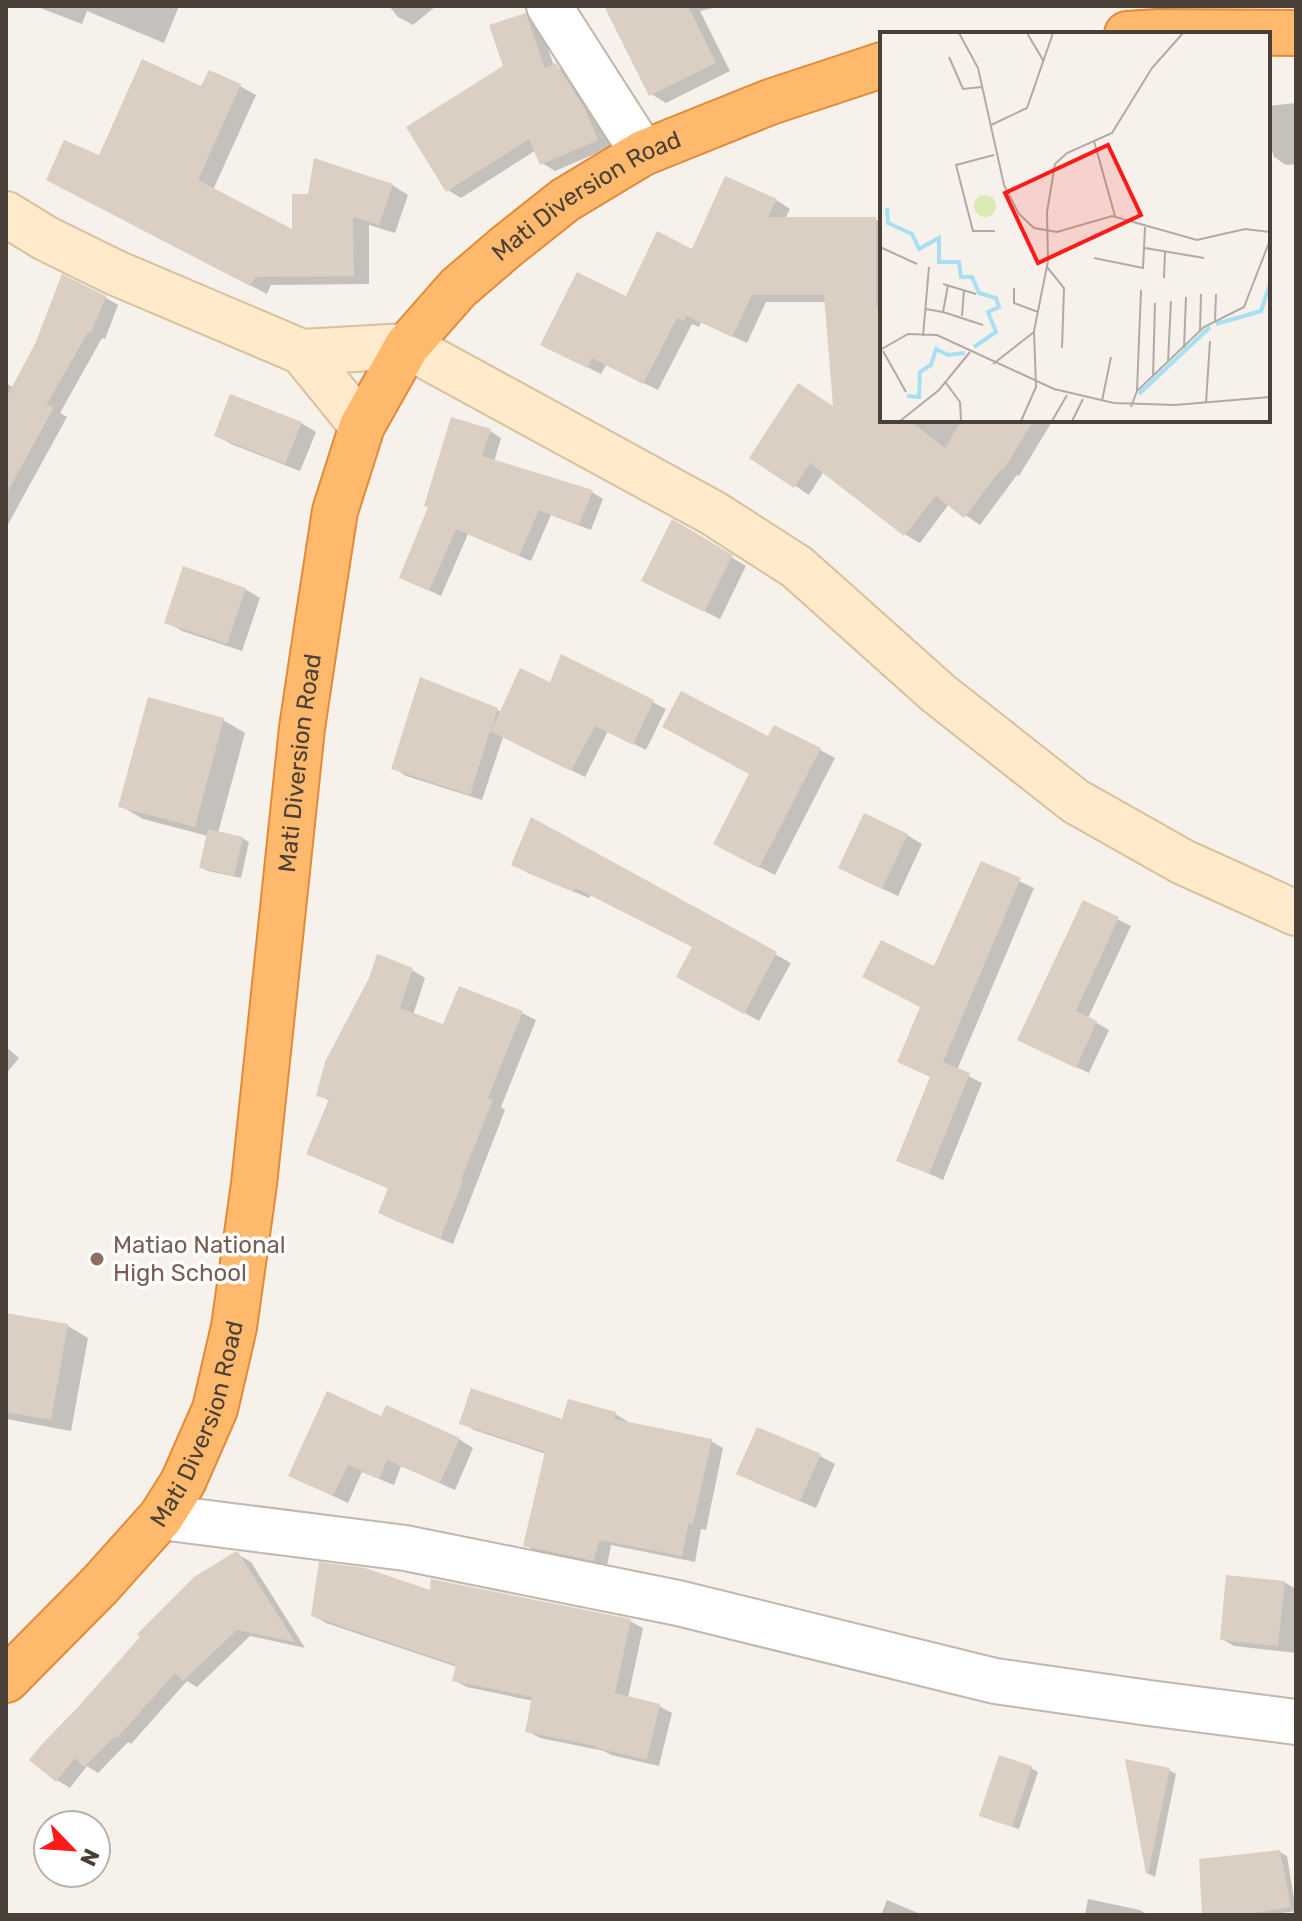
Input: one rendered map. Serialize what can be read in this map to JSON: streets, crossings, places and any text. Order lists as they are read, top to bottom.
{
  "streets": {
    "highway": ["Mati Diversion Road"]
  },
  "places": ["Matiao National High School"],
  "north": "bottom right"
}
